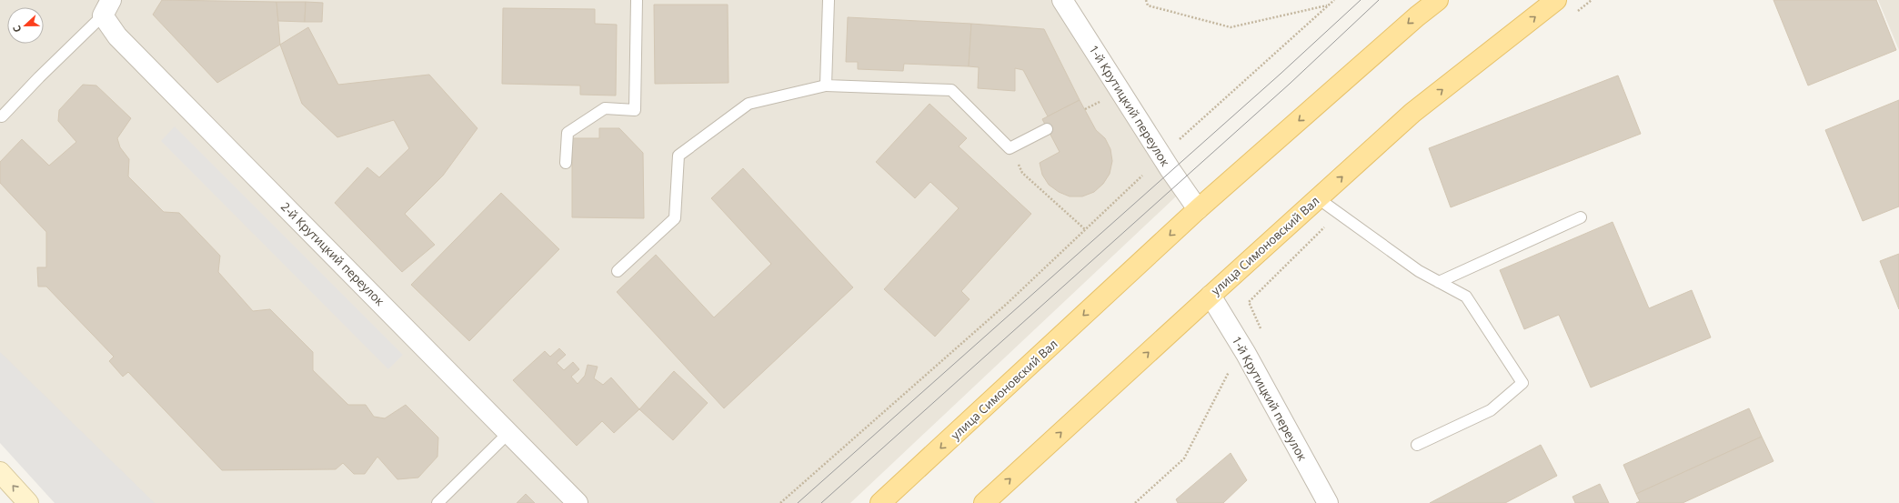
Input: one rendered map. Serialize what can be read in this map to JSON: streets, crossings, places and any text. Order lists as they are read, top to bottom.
{
  "streets": {
    "main road": ["улица Симоновский Вал"],
    "street": ["1-й Крутицкий переулок", "2-й Крутицкий переулок"]
  },
  "crossings": [
    ["1-й Крутицкий переулок", "улица Симоновский Вал"]
  ],
  "north": "left"
}
